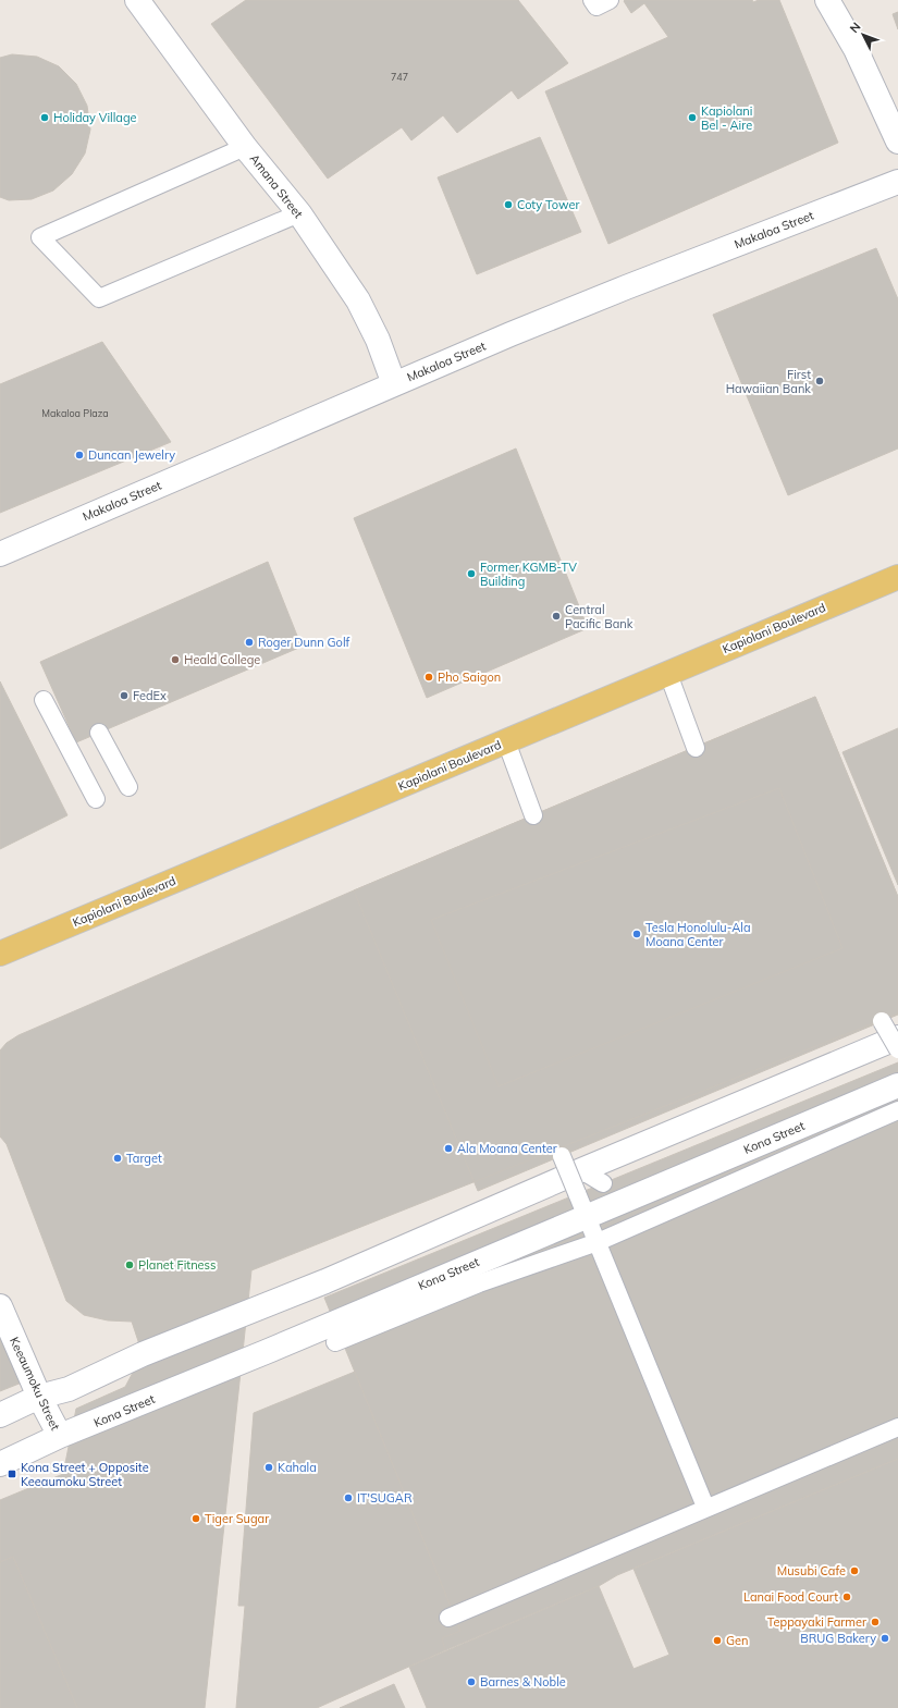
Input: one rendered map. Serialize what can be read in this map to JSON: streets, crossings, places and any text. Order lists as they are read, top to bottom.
{
  "streets": {
    "main road": ["Kapiolani Boulevard"],
    "street": [
      "Amana Street",
      "Makaloa Street",
      "Kona Street",
      "Keeaumoku Street"
    ]
  },
  "crossings": [
    ["Amana Street", "Makaloa Street"],
    ["Kona Street", "Keeaumoku Street"]
  ],
  "places": {
    "other": [
      "Holiday Village",
      "Kapiolani Bel - Aire",
      "Coty Tower",
      "First Hawaiian Bank",
      "Duncan Jewelry",
      "Former KGMB-TV Building",
      "Central Pacific Bank",
      "Roger Dunn Golf",
      "Heald College",
      "Pho Saigon",
      "FedEx",
      "Tesla Honolulu-Ala Moana Center",
      "Ala Moana Center",
      "Target",
      "Planet Fitness",
      "Kahala",
      "IT'SUGAR",
      "Tiger Sugar",
      "Musubi Cafe",
      "Lanai Food Court",
      "Teppayaki Farmer",
      "BRUG Bakery",
      "Gen",
      "Barnes & Noble"
    ],
    "transit": ["Kona Street + Opposite Keeaumoku Street"]
  },
  "house_numbers": ["747", "Makaloa Plaza"],
  "north": "top left"
}
